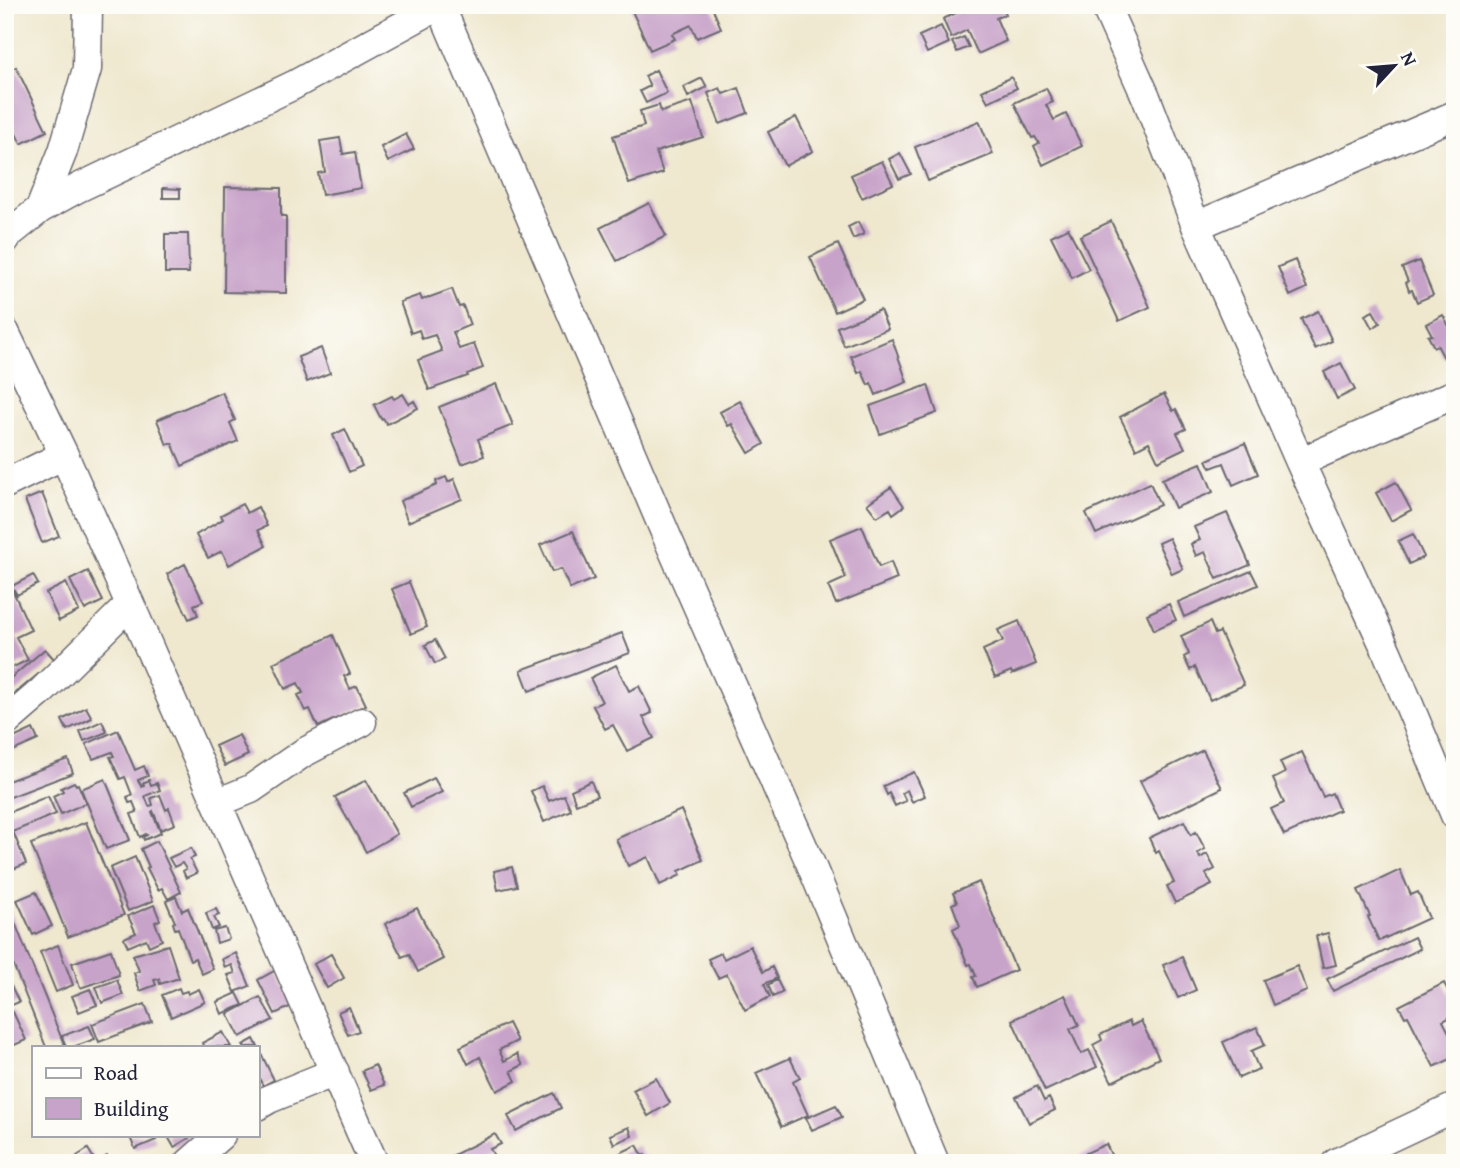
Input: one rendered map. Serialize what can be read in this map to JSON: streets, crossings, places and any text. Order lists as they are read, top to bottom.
{
  "legend": ["Road", "Building"],
  "north": "top right"
}
